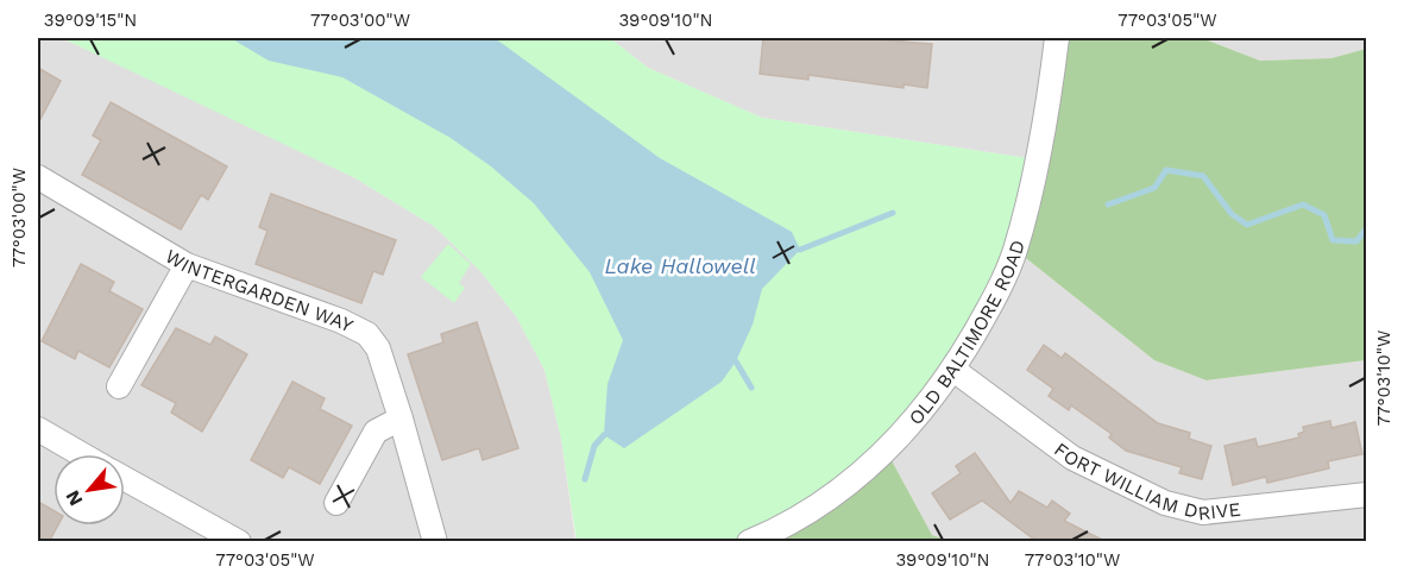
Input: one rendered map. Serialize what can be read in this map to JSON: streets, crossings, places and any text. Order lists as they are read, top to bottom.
{
  "streets": {
    "street": ["WINTERGARDEN WAY", "OLD BALTIMORE ROAD", "FORT WILLIAM DRIVE"]
  },
  "crossings": [
    ["OLD BALTIMORE ROAD", "FORT WILLIAM DRIVE"]
  ],
  "water": ["Lake Hallowell"],
  "north": "bottom left",
  "coordinates": [
    "39°09'15\"N",
    "77°03'00\"W",
    "39°09'10\"N",
    "77°03'05\"W",
    "77°03'10\"W"
  ]
}
